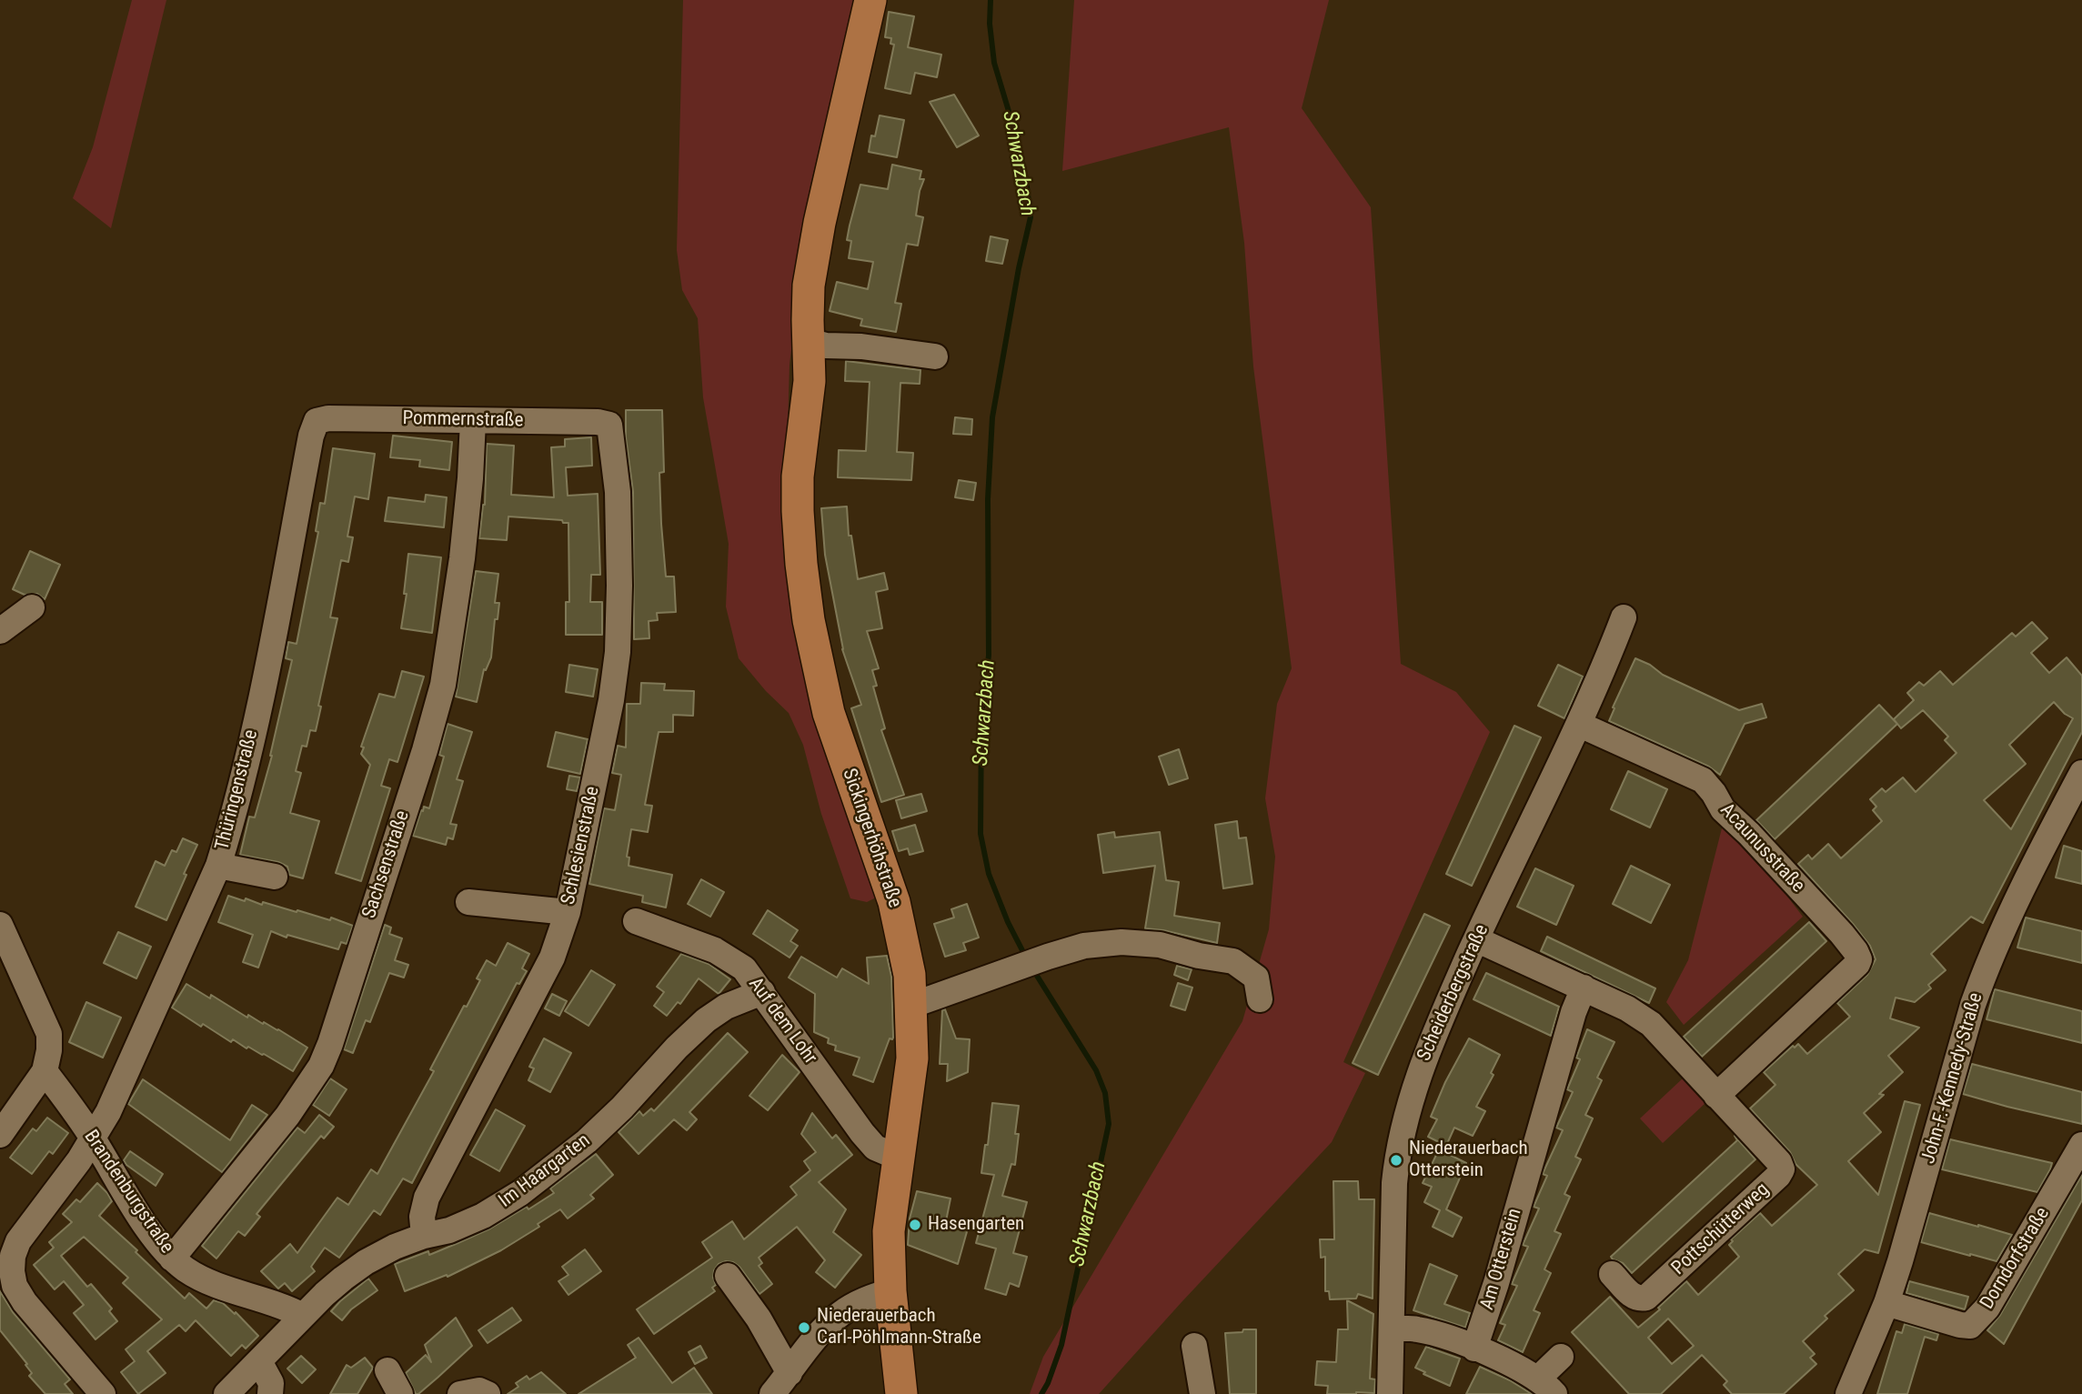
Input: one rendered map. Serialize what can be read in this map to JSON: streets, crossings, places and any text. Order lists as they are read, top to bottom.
{
  "streets": {
    "main road": ["Sickingerhöhstraße"],
    "street": [
      "Pommernstraße",
      "Thüringenstraße",
      "Schlesienstraße",
      "Acaunusstraße",
      "Sachsenstraße",
      "Scheiderbergstraße",
      "Auf dem Lohr",
      "John-F.-Kennedy-Straße",
      "Im Haargarten",
      "Brandenburgstraße",
      "Pottschütterweg",
      "Dorndorfstraße",
      "Am Otterstein"
    ]
  },
  "crossings": [
    ["Pommernstraße", "Thüringenstraße"],
    ["Pommernstraße", "Schlesienstraße"],
    ["Pommernstraße", "Sachsenstraße"],
    ["Thüringenstraße", "Brandenburgstraße"],
    ["Sickingerhöhstraße", "Auf dem Lohr"],
    ["Schlesienstraße", "Im Haargarten"],
    ["Acaunusstraße", "Scheiderbergstraße"],
    ["Acaunusstraße", "Pottschütterweg"],
    ["Sachsenstraße", "Brandenburgstraße"],
    ["Scheiderbergstraße", "Pottschütterweg"],
    ["Auf dem Lohr", "Im Haargarten"],
    ["John-F.-Kennedy-Straße", "Dorndorfstraße"],
    ["Im Haargarten", "Brandenburgstraße"],
    ["Pottschütterweg", "Am Otterstein"]
  ],
  "water": ["Schwarzbach"],
  "places": ["Niederauerbach Otterstein", "Hasengarten", "Niederauerbach Carl-Pöhlmann-Straße"]
}
